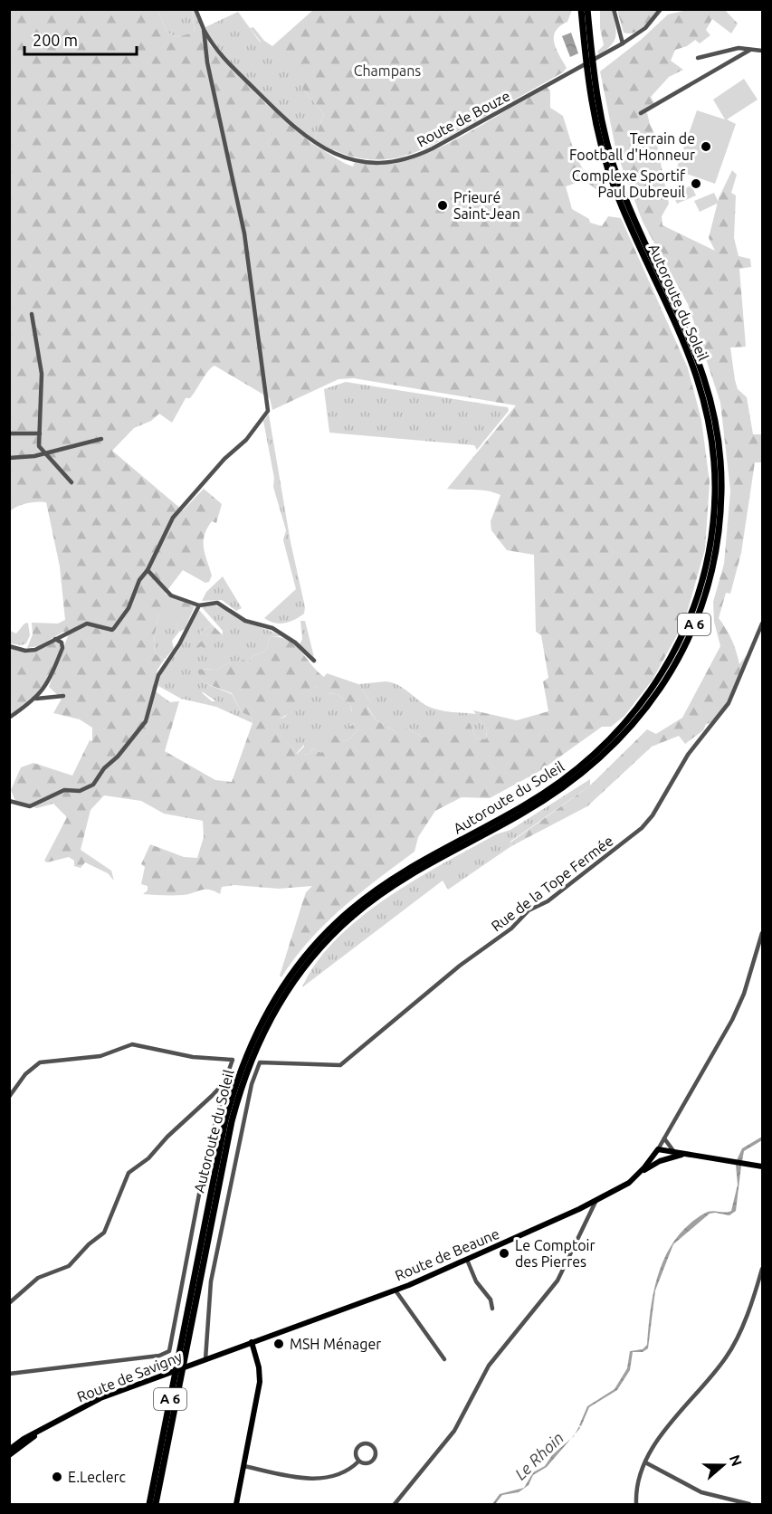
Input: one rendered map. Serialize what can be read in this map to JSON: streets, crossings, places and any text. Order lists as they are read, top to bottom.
{
  "streets": {
    "highway": ["Autoroute du Soleil", "A 6"],
    "main road": ["Route de Beaune", "Route de Savigny"],
    "street": ["Route de Bouze", "Rue de la Tope Fermée"]
  },
  "crossings": [
    ["Rue de la Tope Fermée", "Route de Savigny"],
    ["Route de Beaune", "Route de Savigny"]
  ],
  "water": ["Le Rhoin"],
  "parks": ["Champans"],
  "places": [
    "Terrain de Football d'Honneur",
    "Complexe Sportif Paul Dubreuil",
    "Prieuré Saint-Jean",
    "Le Comptoir des Pierres",
    "MSH Ménager",
    "E.Leclerc"
  ],
  "scale_bar": "200 m",
  "north": "right"
}
